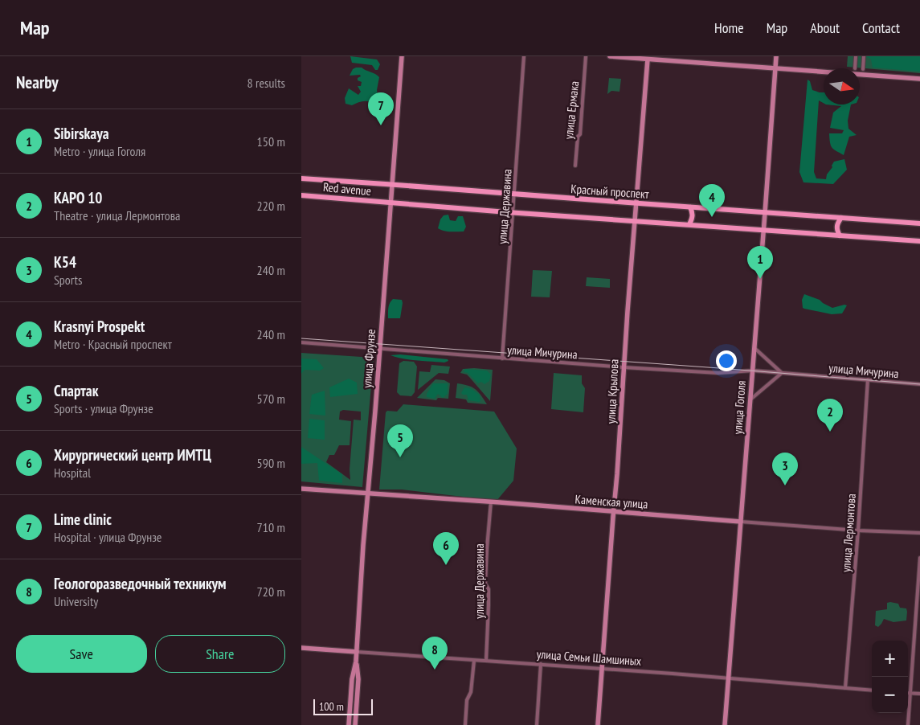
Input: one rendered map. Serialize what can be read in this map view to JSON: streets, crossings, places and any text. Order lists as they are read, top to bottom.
{
  "streets": {
    "main road": ["Red avenue", "Красный проспект"],
    "street": [
      "улица Ермака",
      "улица Державина",
      "улица Мичурина",
      "улица Фрунзе",
      "улица Крылова",
      "улица Гоголя",
      "Каменская улица",
      "улица Лермонтова",
      "улица Семьи Шамшиных"
    ]
  },
  "crossings": [
    ["Red avenue", "улица Фрунзе"],
    ["Красный проспект", "улица Державина"],
    ["Красный проспект", "улица Фрунзе"],
    ["Красный проспект", "улица Крылова"],
    ["Красный проспект", "улица Гоголя"],
    ["улица Державина", "улица Мичурина"],
    ["улица Державина", "Каменская улица"],
    ["улица Державина", "улица Семьи Шамшиных"],
    ["улица Мичурина", "улица Фрунзе"],
    ["улица Мичурина", "улица Крылова"],
    ["улица Мичурина", "улица Гоголя"],
    ["улица Мичурина", "улица Лермонтова"],
    ["улица Фрунзе", "Каменская улица"],
    ["улица Фрунзе", "улица Семьи Шамшиных"],
    ["улица Крылова", "Каменская улица"],
    ["улица Крылова", "улица Семьи Шамшиных"],
    ["улица Гоголя", "Каменская улица"],
    ["улица Гоголя", "улица Семьи Шамшиных"],
    ["Каменская улица", "улица Лермонтова"],
    ["улица Лермонтова", "улица Семьи Шамшиных"]
  ],
  "scale_bar": "100 m",
  "north": "right",
  "page": {
    "header": "Map",
    "nav": [
      "Home",
      "Map",
      "About",
      "Contact"
    ],
    "heading": ["Nearby", "8 results"],
    "pins": [
      "7",
      "4",
      "1",
      "2",
      "5",
      "3",
      "6",
      "8"
    ],
    "list": [
      {
        "mark": "1",
        "name": "Sibirskaya",
        "note": "Metro · улица Гоголя",
        "value": "150 m"
      },
      {
        "mark": "2",
        "name": "КАРО 10",
        "note": "Theatre · улица Лермонтова",
        "value": "220 m"
      },
      {
        "mark": "3",
        "name": "К54",
        "note": "Sports",
        "value": "240 m"
      },
      {
        "mark": "4",
        "name": "Krasnyi Prospekt",
        "note": "Metro · Красный проспект",
        "value": "240 m"
      },
      {
        "mark": "5",
        "name": "Спартак",
        "note": "Sports · улица Фрунзе",
        "value": "570 m"
      },
      {
        "mark": "6",
        "name": "Хирургический центр ИМТЦ",
        "note": "Hospital",
        "value": "590 m"
      },
      {
        "mark": "7",
        "name": "Lime clinic",
        "note": "Hospital · улица Фрунзе",
        "value": "710 m"
      },
      {
        "mark": "8",
        "name": "Геологоразведочный техникум",
        "note": "University",
        "value": "720 m"
      }
    ],
    "buttons": ["Save", "Share"],
    "map_buttons": ["+", "−"],
    "scale": "100 m"
  }
}
